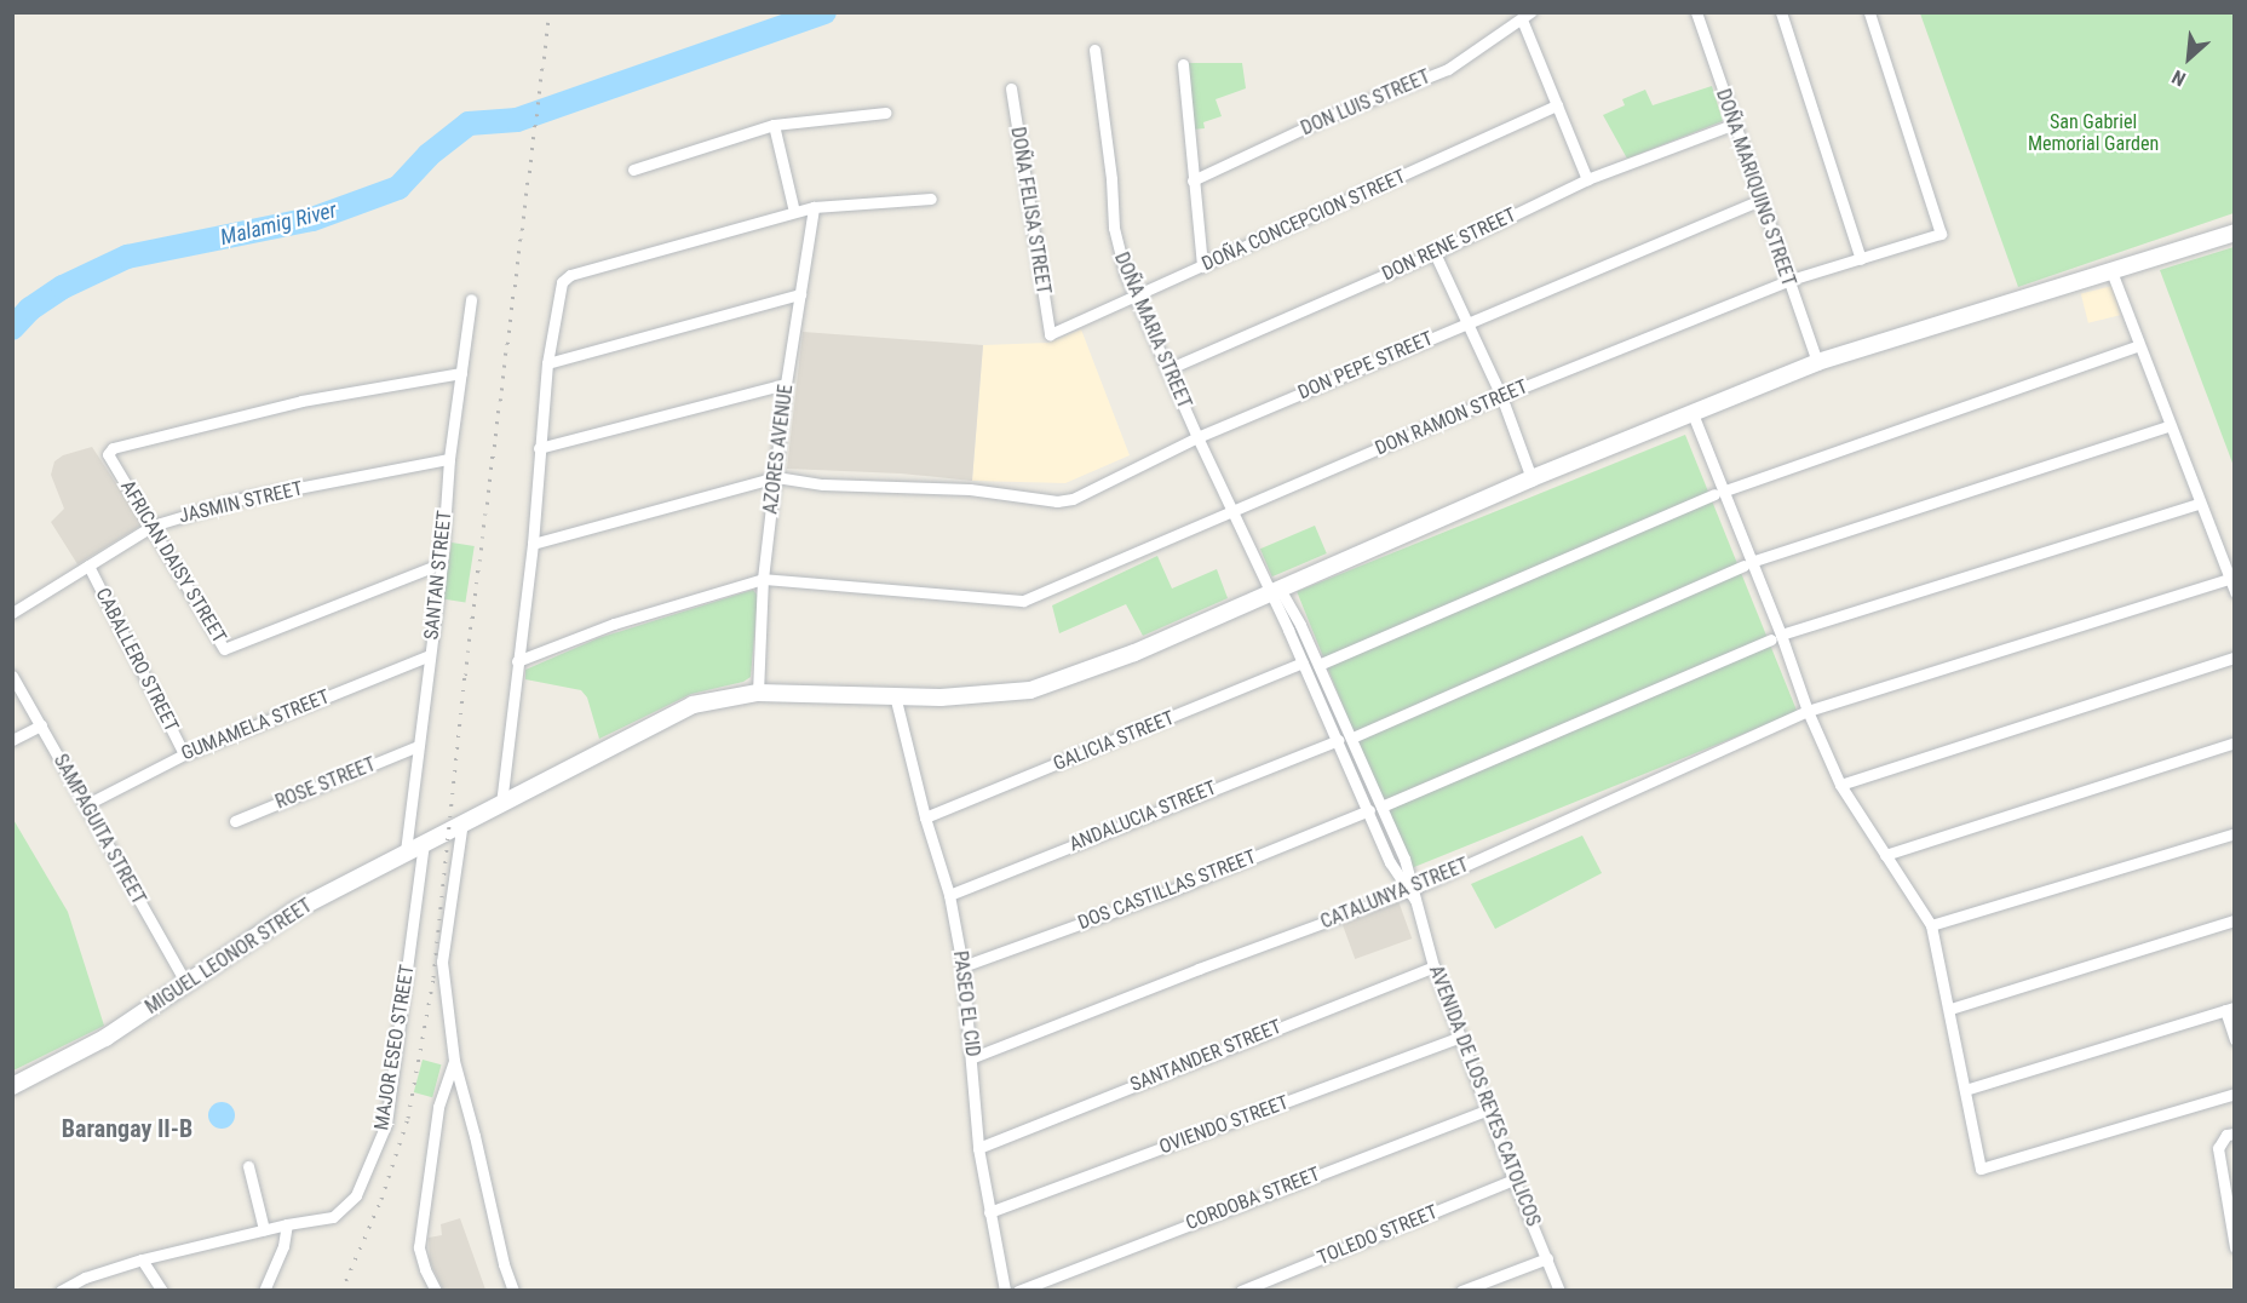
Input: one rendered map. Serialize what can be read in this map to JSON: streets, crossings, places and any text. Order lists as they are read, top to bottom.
{
  "streets": {
    "street": [
      "DON LUIS STREET",
      "DOÑA MARIQUING STREET",
      "DOÑA FELISA STREET",
      "DOÑA CONCEPCION STREET",
      "DON RENE STREET",
      "DOÑA MARIA STREET",
      "DON PEPE STREET",
      "DON RAMON STREET",
      "AZORES AVENUE",
      "JASMIN STREET",
      "AFRICAN DAISY STREET",
      "SANTAN STREET",
      "CABALLERO STREET",
      "GUMAMELA STREET",
      "GALICIA STREET",
      "ROSE STREET",
      "ANDALUCIA STREET",
      "SAMPAGUITA STREET",
      "DOS CASTILLAS STREET",
      "CATALUNYA STREET",
      "MIGUEL LEONOR STREET",
      "PASEO EL CID",
      "MAJOR ESEO STREET",
      "SANTANDER STREET",
      "AVENIDA DE LOS REYES CATOLICOS",
      "OVIENDO STREET",
      "CORDOBA STREET",
      "TOLEDO STREET"
    ]
  },
  "crossings": [
    ["DOÑA MARIQUING STREET", "DON RENE STREET"],
    ["DOÑA MARIQUING STREET", "DON PEPE STREET"],
    ["DOÑA MARIQUING STREET", "DON RAMON STREET"],
    ["DOÑA MARIQUING STREET", "MIGUEL LEONOR STREET"],
    ["DOÑA FELISA STREET", "DOÑA CONCEPCION STREET"],
    ["DOÑA CONCEPCION STREET", "DOÑA MARIA STREET"],
    ["DON RENE STREET", "DOÑA MARIA STREET"],
    ["DOÑA MARIA STREET", "DON PEPE STREET"],
    ["DOÑA MARIA STREET", "DON RAMON STREET"],
    ["DOÑA MARIA STREET", "MIGUEL LEONOR STREET"],
    ["DOÑA MARIA STREET", "AVENIDA DE LOS REYES CATOLICOS"],
    ["DON PEPE STREET", "AZORES AVENUE"],
    ["DON RAMON STREET", "AZORES AVENUE"],
    ["AZORES AVENUE", "MIGUEL LEONOR STREET"],
    ["JASMIN STREET", "AFRICAN DAISY STREET"],
    ["JASMIN STREET", "SANTAN STREET"],
    ["JASMIN STREET", "CABALLERO STREET"],
    ["AFRICAN DAISY STREET", "SANTAN STREET"],
    ["SANTAN STREET", "GUMAMELA STREET"],
    ["SANTAN STREET", "ROSE STREET"],
    ["SANTAN STREET", "MIGUEL LEONOR STREET"],
    ["CABALLERO STREET", "GUMAMELA STREET"],
    ["GUMAMELA STREET", "SAMPAGUITA STREET"],
    ["GALICIA STREET", "PASEO EL CID"],
    ["GALICIA STREET", "AVENIDA DE LOS REYES CATOLICOS"],
    ["ANDALUCIA STREET", "PASEO EL CID"],
    ["ANDALUCIA STREET", "AVENIDA DE LOS REYES CATOLICOS"],
    ["SAMPAGUITA STREET", "MIGUEL LEONOR STREET"],
    ["DOS CASTILLAS STREET", "PASEO EL CID"],
    ["DOS CASTILLAS STREET", "AVENIDA DE LOS REYES CATOLICOS"],
    ["CATALUNYA STREET", "PASEO EL CID"],
    ["CATALUNYA STREET", "AVENIDA DE LOS REYES CATOLICOS"],
    ["MIGUEL LEONOR STREET", "PASEO EL CID"],
    ["MIGUEL LEONOR STREET", "MAJOR ESEO STREET"],
    ["MIGUEL LEONOR STREET", "AVENIDA DE LOS REYES CATOLICOS"],
    ["PASEO EL CID", "SANTANDER STREET"],
    ["PASEO EL CID", "OVIENDO STREET"],
    ["SANTANDER STREET", "AVENIDA DE LOS REYES CATOLICOS"],
    ["AVENIDA DE LOS REYES CATOLICOS", "OVIENDO STREET"],
    ["AVENIDA DE LOS REYES CATOLICOS", "CORDOBA STREET"],
    ["AVENIDA DE LOS REYES CATOLICOS", "TOLEDO STREET"]
  ],
  "districts": ["Barangay II-B"],
  "water": ["Malamig River"],
  "parks": ["San Gabriel Memorial Garden"],
  "north": "bottom left"
}
